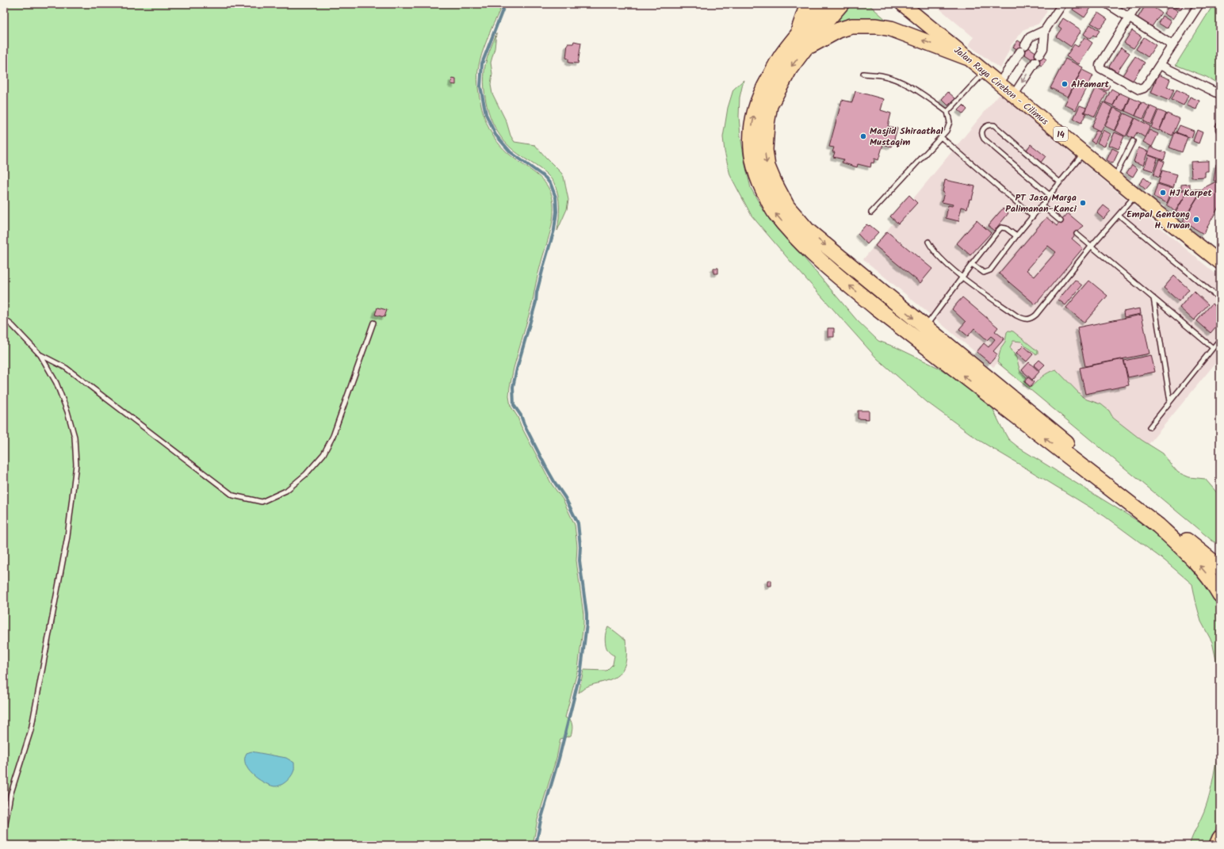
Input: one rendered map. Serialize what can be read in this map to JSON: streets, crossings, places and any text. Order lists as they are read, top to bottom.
{
  "streets": {
    "highway": ["Jalan Raya Cirebon - Cilimus", "14"]
  },
  "places": [
    "Alfamart",
    "Masjid Shiraathal Mustaqim",
    "HJ Karpet",
    "PT Jasa Marga Palimanan-Kanci",
    "Empal Gentong H. Irwan"
  ]
}
